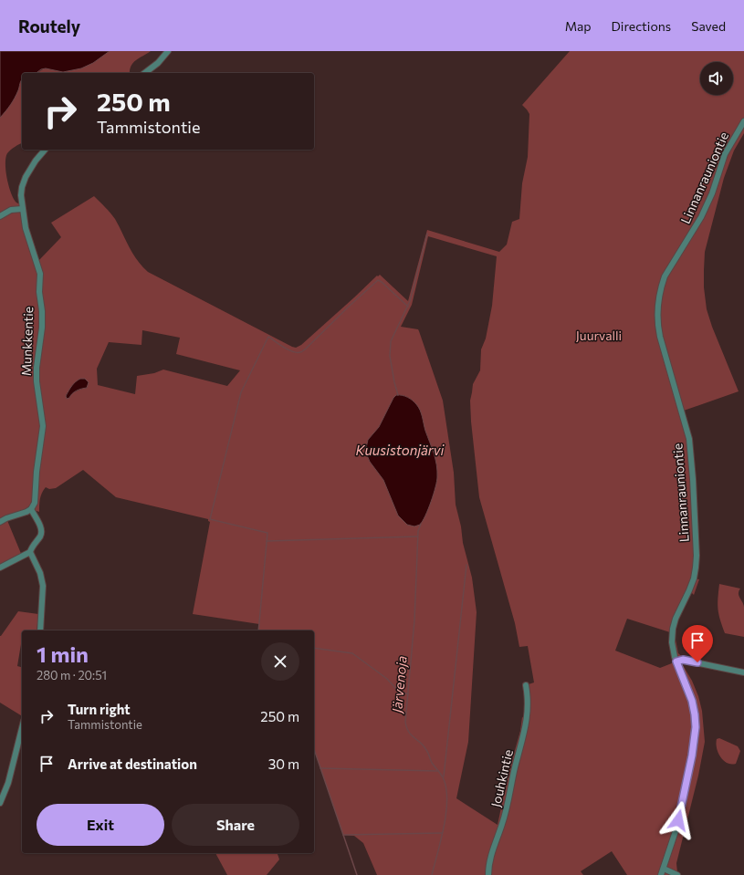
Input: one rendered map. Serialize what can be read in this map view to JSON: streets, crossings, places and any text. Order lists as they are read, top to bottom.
{
  "streets": {
    "street": ["Linnanrauniontie", "Munkkentie", "Jouhkintie"]
  },
  "water": ["Kuusistonjärvi", "Järvenoja"],
  "parks": ["Juurvalli"],
  "page": {
    "header": "Routely",
    "nav": ["Map", "Directions", "Saved"],
    "turn": ["250 m", "Tammistontie"],
    "heading": ["1 min", "280 m · 20:51"],
    "list": [
      {
        "name": "Turn right",
        "note": "Tammistontie",
        "value": "250 m"
      },
      {
        "name": "Arrive at destination",
        "value": "30 m"
      }
    ],
    "buttons": ["Exit", "Share"]
  }
}
